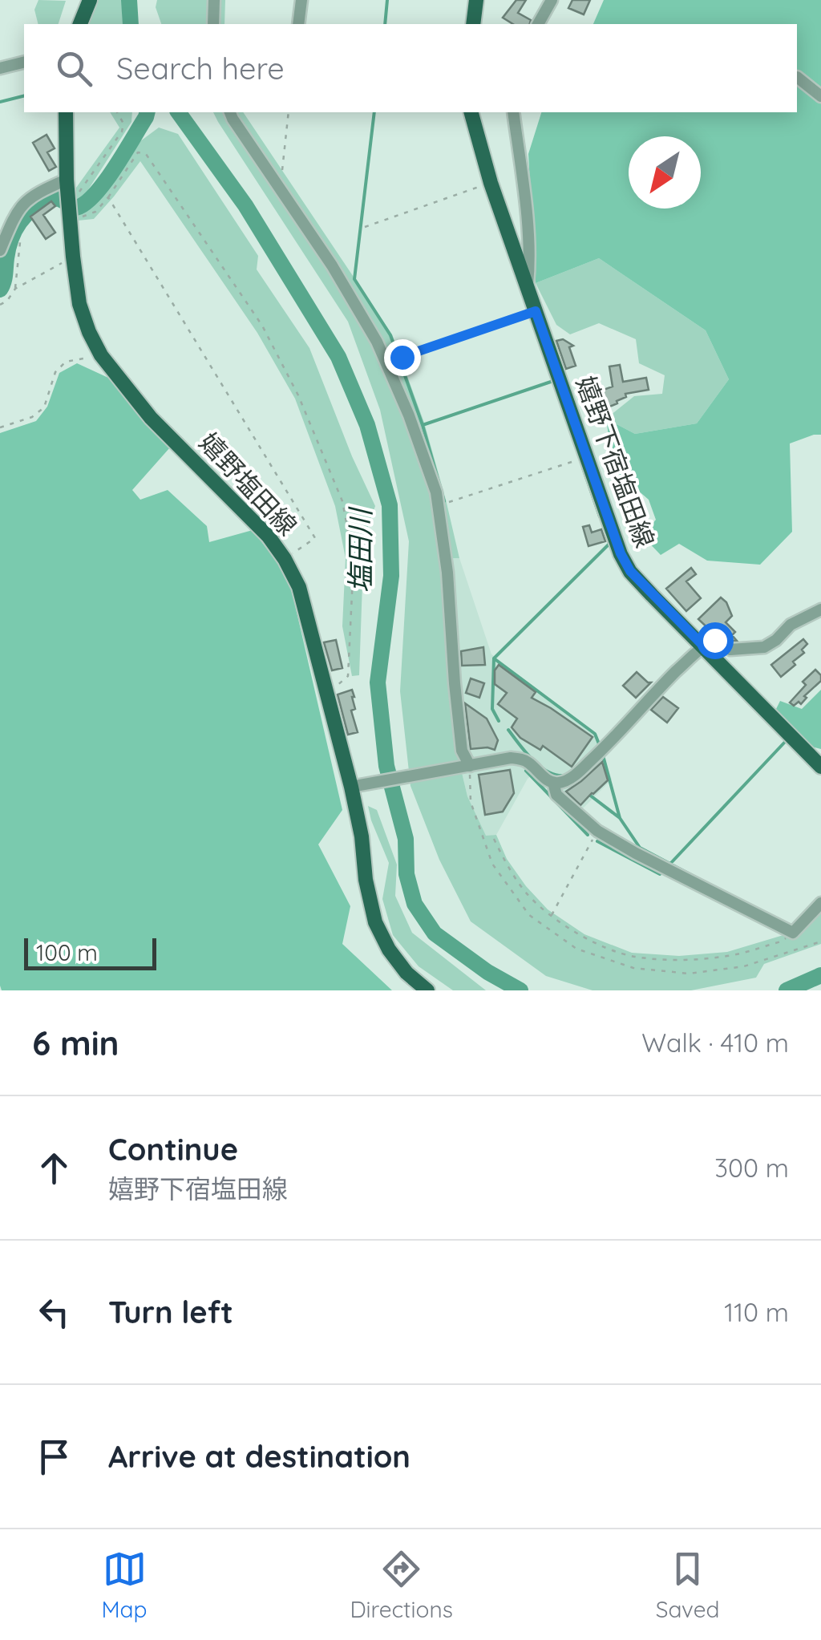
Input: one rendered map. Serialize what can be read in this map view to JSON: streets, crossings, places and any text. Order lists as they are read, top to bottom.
{
  "streets": {
    "main road": ["嬉野下宿塩田線", "嬉野塩田線"]
  },
  "water": ["塩田川"],
  "scale_bar": "100 m",
  "north": "bottom left",
  "page": {
    "search": "Search here",
    "scale": "100 m",
    "heading": ["6 min", "Walk · 410 m"],
    "list": [
      ["Continue", "嬉野下宿塩田線", "300 m"],
      ["Turn left", "110 m"],
      "Arrive at destination"
    ],
    "nav": ["Map", "Directions", "Saved"]
  }
}
